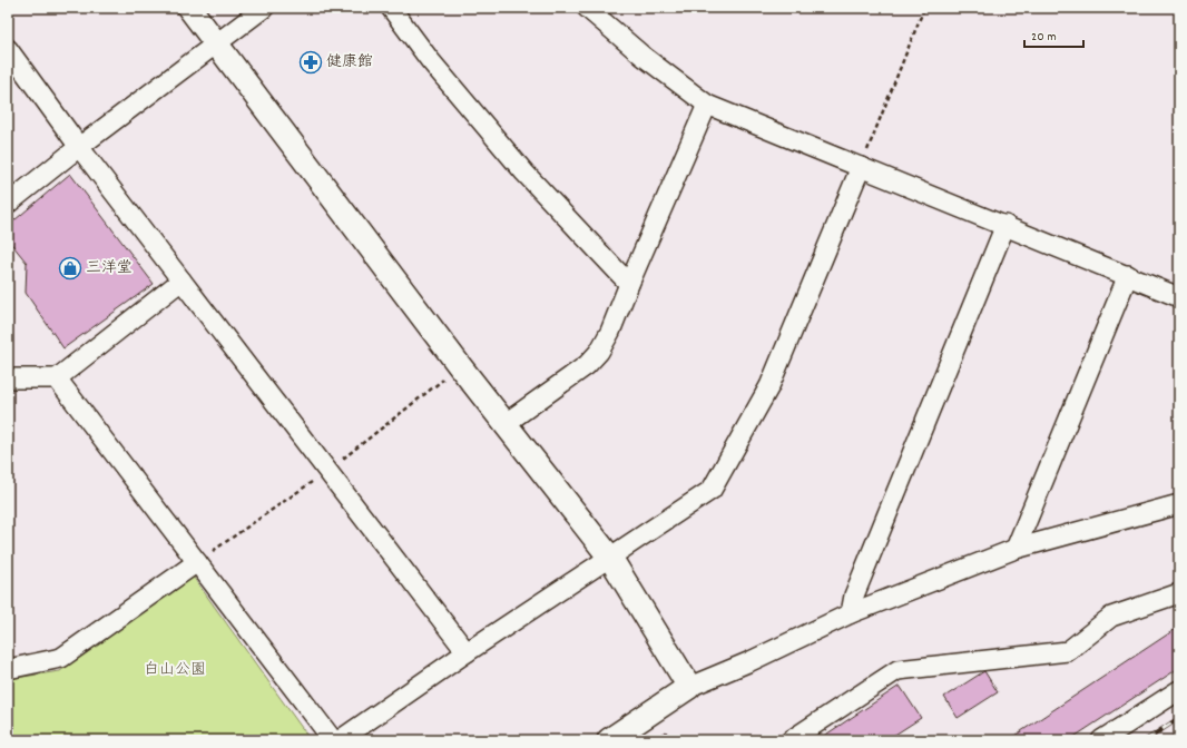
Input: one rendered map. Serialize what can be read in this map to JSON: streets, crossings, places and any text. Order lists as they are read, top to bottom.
{
  "parks": ["白山公園"],
  "places": {
    "pharmacy": ["健康館"],
    "shop": ["三洋堂"]
  },
  "scale_bar": "20 m"
}
